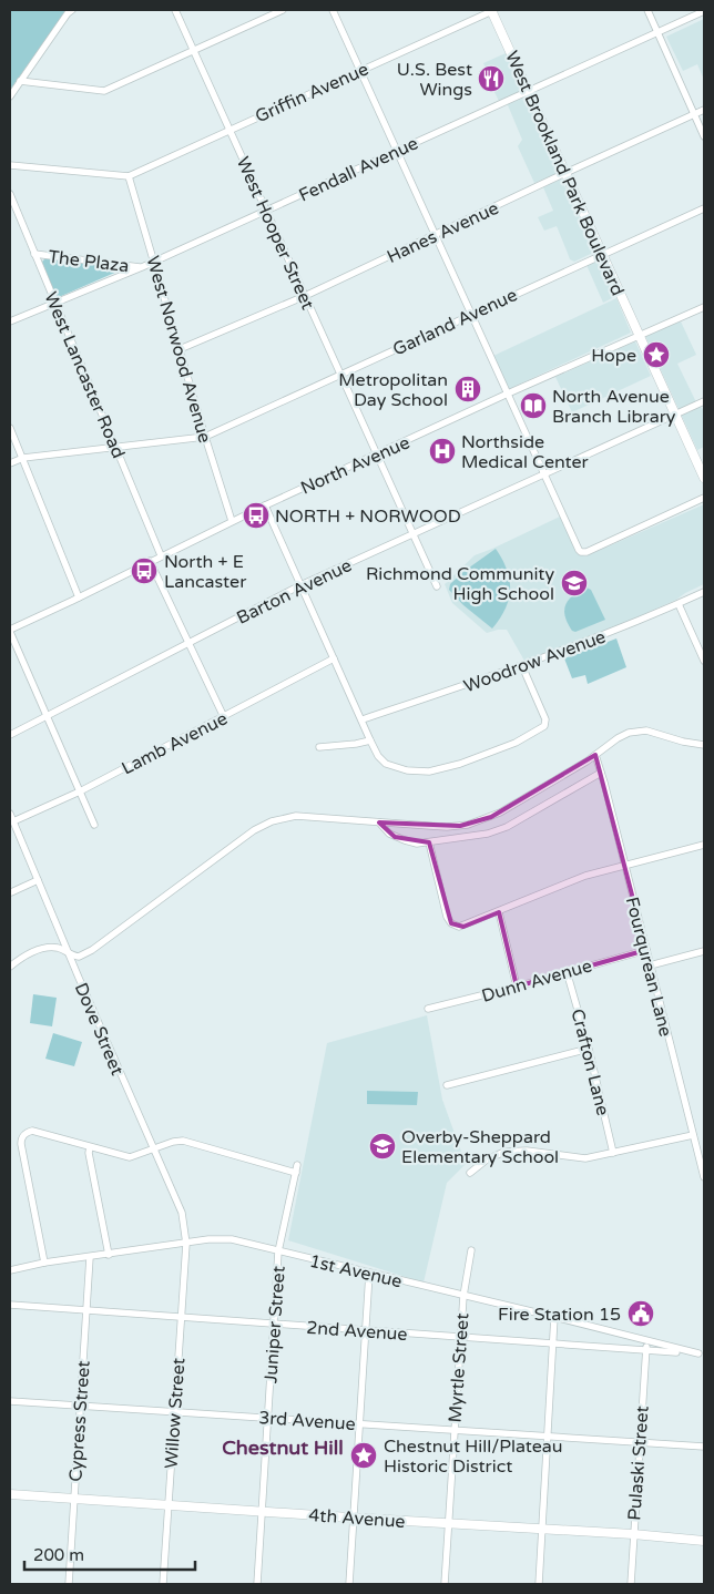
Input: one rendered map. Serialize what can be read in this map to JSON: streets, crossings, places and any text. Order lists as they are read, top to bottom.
{
  "streets": {
    "main road": ["West Brookland Park Boulevard", "4th Avenue"],
    "street": [
      "Griffin Avenue",
      "Fendall Avenue",
      "Hanes Avenue",
      "West Hooper Street",
      "The Plaza",
      "Garland Avenue",
      "West Norwood Avenue",
      "West Lancaster Road",
      "North Avenue",
      "Barton Avenue",
      "Woodrow Avenue",
      "Lamb Avenue",
      "Fourqurean Lane",
      "Dunn Avenue",
      "Dove Street",
      "Crafton Lane",
      "1st Avenue",
      "Juniper Street",
      "2nd Avenue",
      "Myrtle Street",
      "Willow Street",
      "3rd Avenue",
      "Cypress Street",
      "Pulaski Street"
    ]
  },
  "crossings": [
    ["Griffin Avenue", "West Brookland Park Boulevard"],
    ["Griffin Avenue", "West Hooper Street"],
    ["Griffin Avenue", "West Norwood Avenue"],
    ["Fendall Avenue", "West Brookland Park Boulevard"],
    ["Fendall Avenue", "West Hooper Street"],
    ["Fendall Avenue", "The Plaza"],
    ["Fendall Avenue", "West Norwood Avenue"],
    ["Fendall Avenue", "West Lancaster Road"],
    ["West Brookland Park Boulevard", "Hanes Avenue"],
    ["West Brookland Park Boulevard", "Garland Avenue"],
    ["West Brookland Park Boulevard", "North Avenue"],
    ["West Brookland Park Boulevard", "Barton Avenue"],
    ["Hanes Avenue", "West Hooper Street"],
    ["Hanes Avenue", "West Norwood Avenue"],
    ["West Hooper Street", "Garland Avenue"],
    ["West Hooper Street", "North Avenue"],
    ["West Hooper Street", "Barton Avenue"],
    ["The Plaza", "West Lancaster Road"],
    ["Garland Avenue", "West Norwood Avenue"],
    ["Garland Avenue", "West Lancaster Road"],
    ["West Norwood Avenue", "North Avenue"],
    ["West Lancaster Road", "North Avenue"],
    ["Lamb Avenue", "Dove Street"],
    ["Fourqurean Lane", "Dunn Avenue"],
    ["Dunn Avenue", "Crafton Lane"],
    ["Dove Street", "1st Avenue"],
    ["Dove Street", "Juniper Street"],
    ["Dove Street", "Willow Street"],
    ["1st Avenue", "Juniper Street"],
    ["1st Avenue", "2nd Avenue"],
    ["1st Avenue", "Myrtle Street"],
    ["1st Avenue", "Willow Street"],
    ["1st Avenue", "Cypress Street"],
    ["1st Avenue", "Pulaski Street"],
    ["Juniper Street", "2nd Avenue"],
    ["Juniper Street", "3rd Avenue"],
    ["Juniper Street", "4th Avenue"],
    ["2nd Avenue", "Myrtle Street"],
    ["2nd Avenue", "Willow Street"],
    ["2nd Avenue", "Cypress Street"],
    ["2nd Avenue", "Pulaski Street"],
    ["Myrtle Street", "3rd Avenue"],
    ["Myrtle Street", "4th Avenue"],
    ["Willow Street", "3rd Avenue"],
    ["Willow Street", "4th Avenue"],
    ["3rd Avenue", "Cypress Street"],
    ["3rd Avenue", "Pulaski Street"],
    ["Cypress Street", "4th Avenue"],
    ["Pulaski Street", "4th Avenue"]
  ],
  "districts": ["Chestnut Hill"],
  "places": {
    "restaurant": ["U.S. Best Wings"],
    "place": ["Hope", "Chestnut Hill/Plateau Historic District"],
    "building": ["Metropolitan Day School"],
    "library": ["North Avenue Branch Library"],
    "hospital": ["Northside Medical Center"],
    "bus stop": ["NORTH + NORWOOD", "North + E Lancaster"],
    "school or university": ["Richmond Community High School", "Overby-Sheppard Elementary School"],
    "public building": ["Fire Station 15"]
  },
  "scale_bar": "200 m"
}
